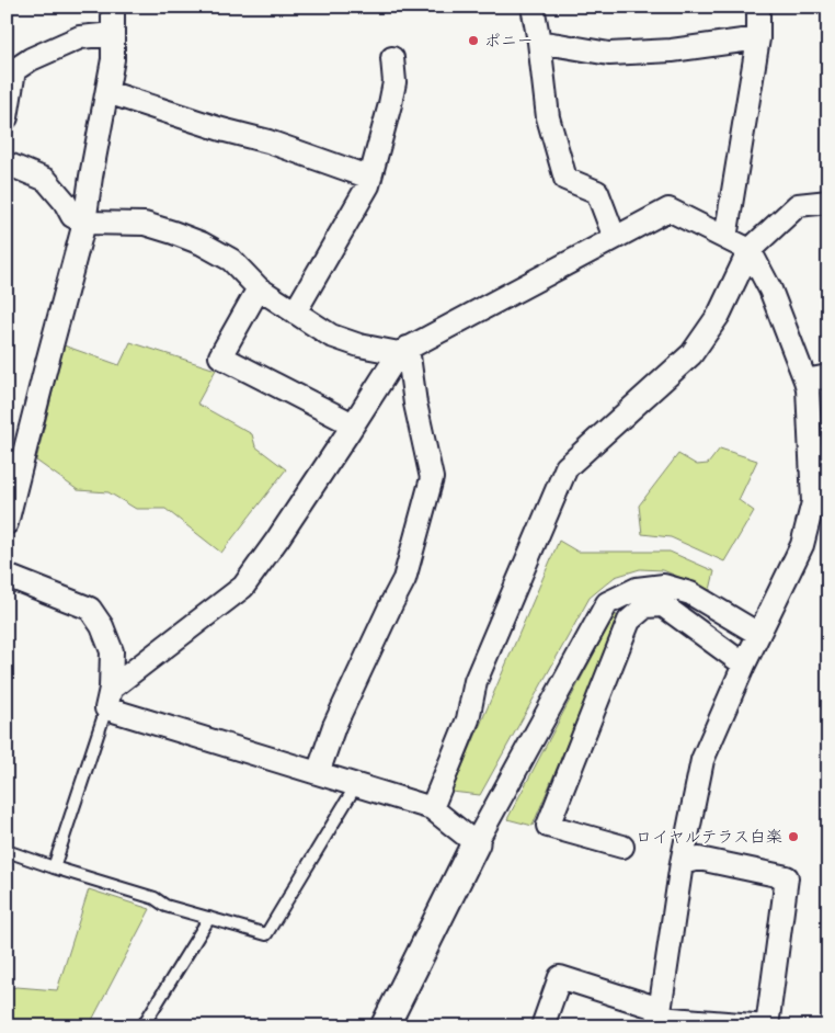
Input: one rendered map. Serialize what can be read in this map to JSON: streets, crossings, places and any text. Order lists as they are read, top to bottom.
{
  "places": ["ポニー", "ロイヤルテラス白楽"]
}
